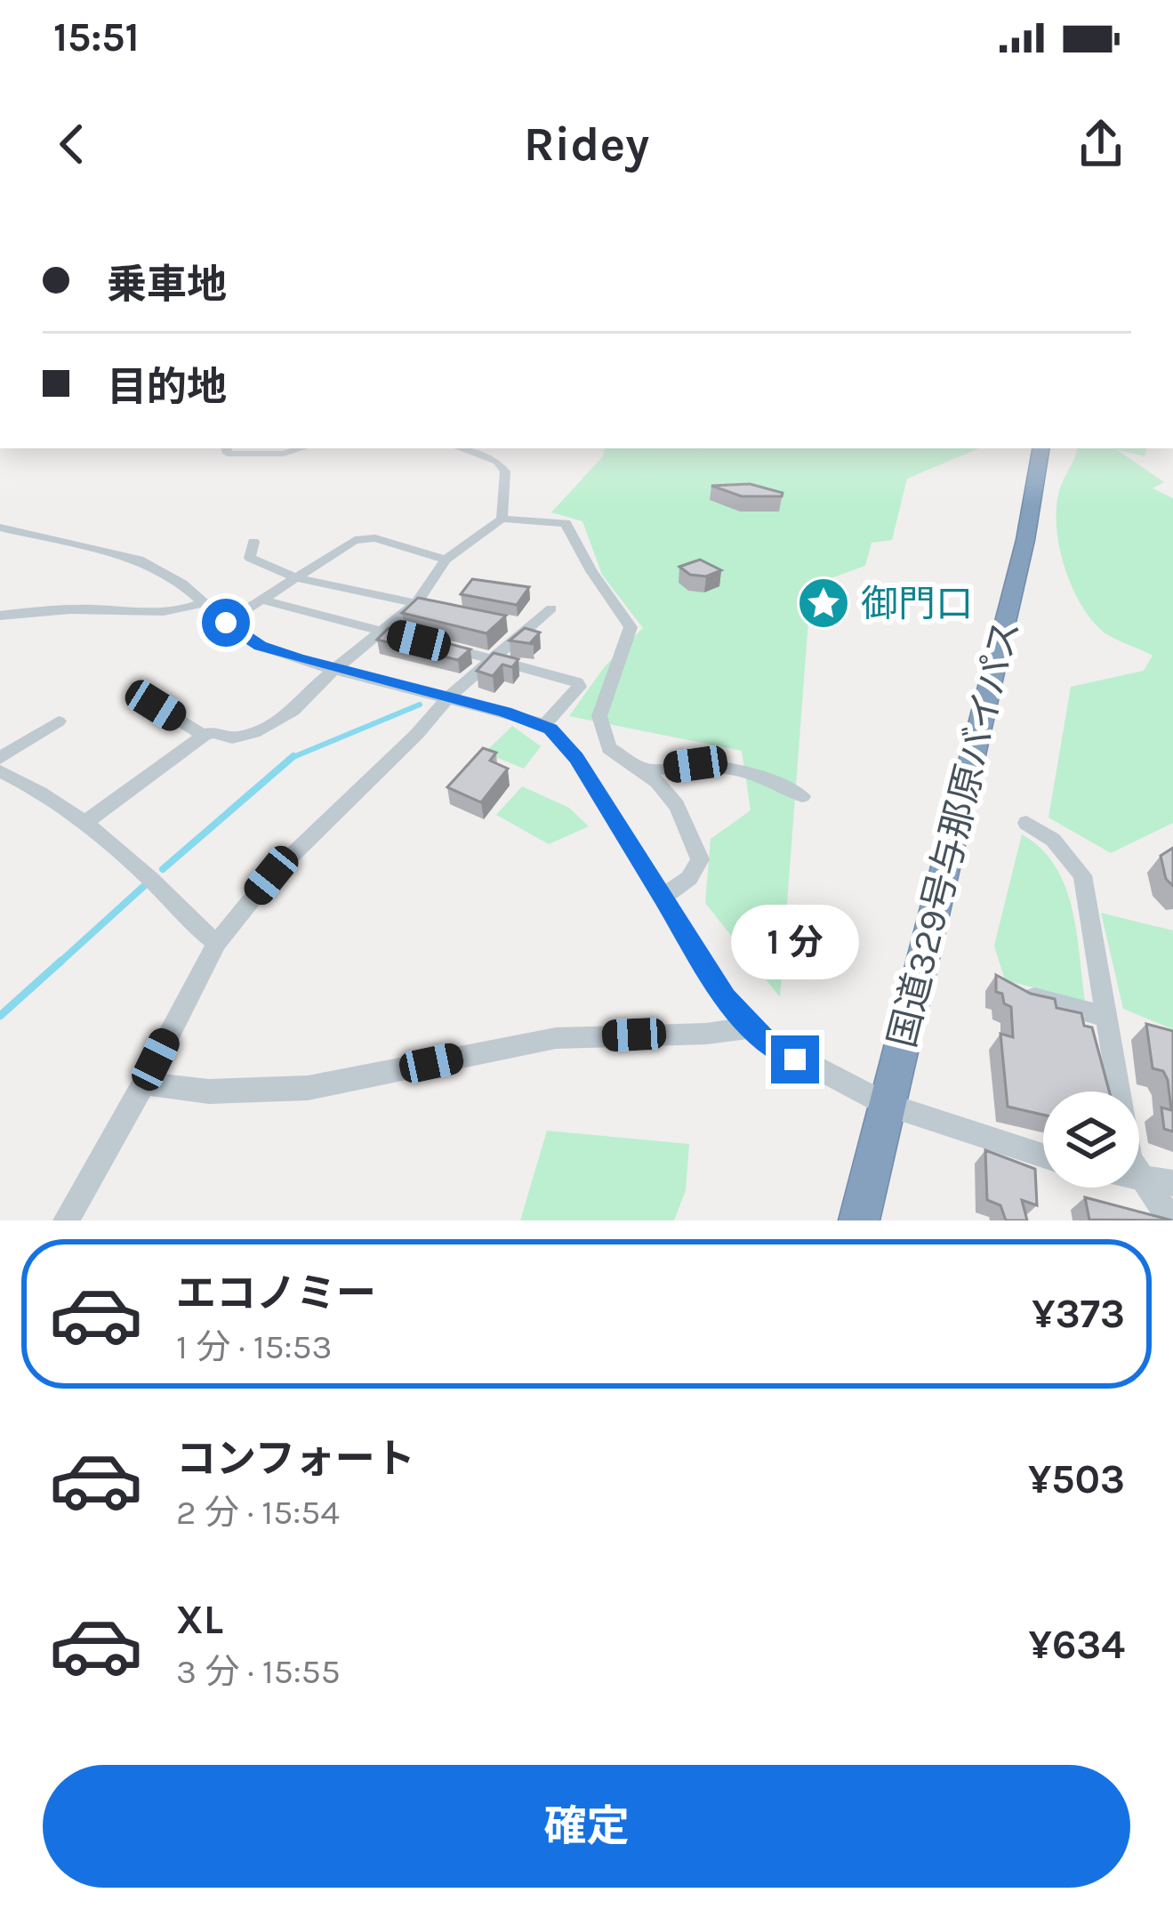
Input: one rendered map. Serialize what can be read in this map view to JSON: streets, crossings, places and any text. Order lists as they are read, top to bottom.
{
  "streets": {
    "highway": ["国道329号与那原バイパス"]
  },
  "places": {
    "place": ["御門口"]
  },
  "page": {
    "status": "15:51",
    "header": "Ridey",
    "banner": ["乗車地", "目的地"],
    "bubble": "1 分",
    "list": [
      {
        "name": "エコノミー",
        "note": "1 分 · 15:53",
        "value": "¥373"
      },
      {
        "name": "コンフォート",
        "note": "2 分 · 15:54",
        "value": "¥503"
      },
      {
        "name": "XL",
        "note": "3 分 · 15:55",
        "value": "¥634"
      }
    ],
    "buttons": "確定"
  }
}
